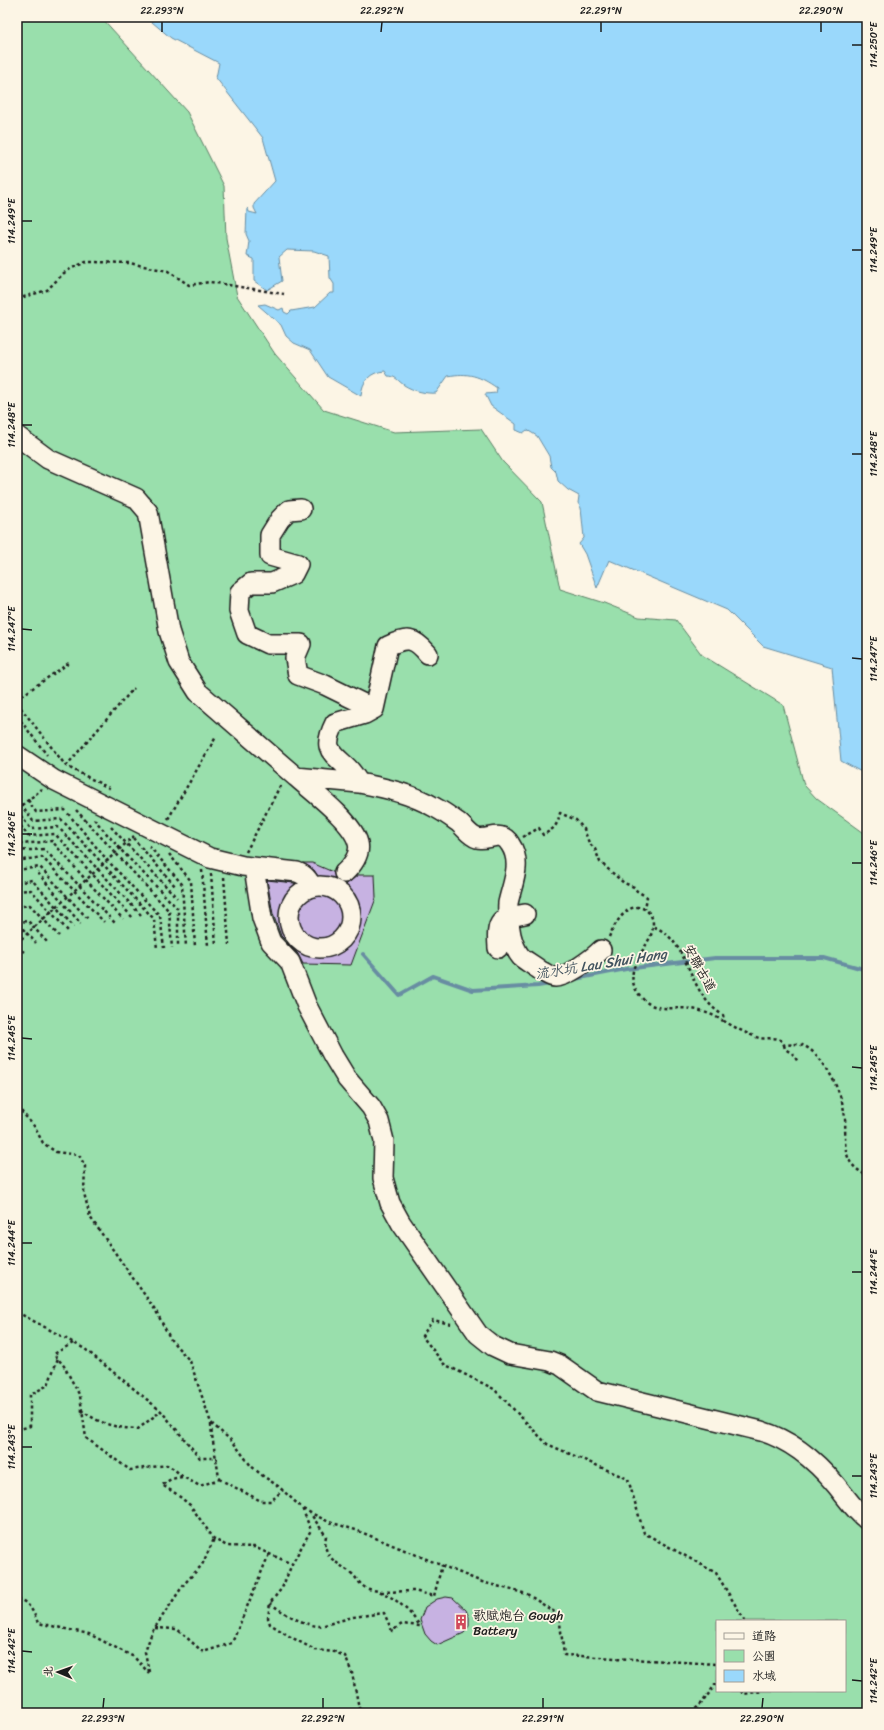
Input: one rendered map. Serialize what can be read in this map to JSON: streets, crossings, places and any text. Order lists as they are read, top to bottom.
{
  "streets": {
    "path": ["安聯古道"]
  },
  "water": ["流水坑 Lau Shui Hang"],
  "places": {
    "building": ["歌賦炮台 Gough Battery"]
  },
  "legend": ["道路", "公園", "水域"],
  "north": "left",
  "coordinates": [
    "22.293°N",
    "22.292°N",
    "22.291°N",
    "22.290°N",
    "114.250°E",
    "114.249°E",
    "114.248°E",
    "114.247°E",
    "114.246°E",
    "114.245°E",
    "114.244°E",
    "114.243°E",
    "114.242°E"
  ]
}
